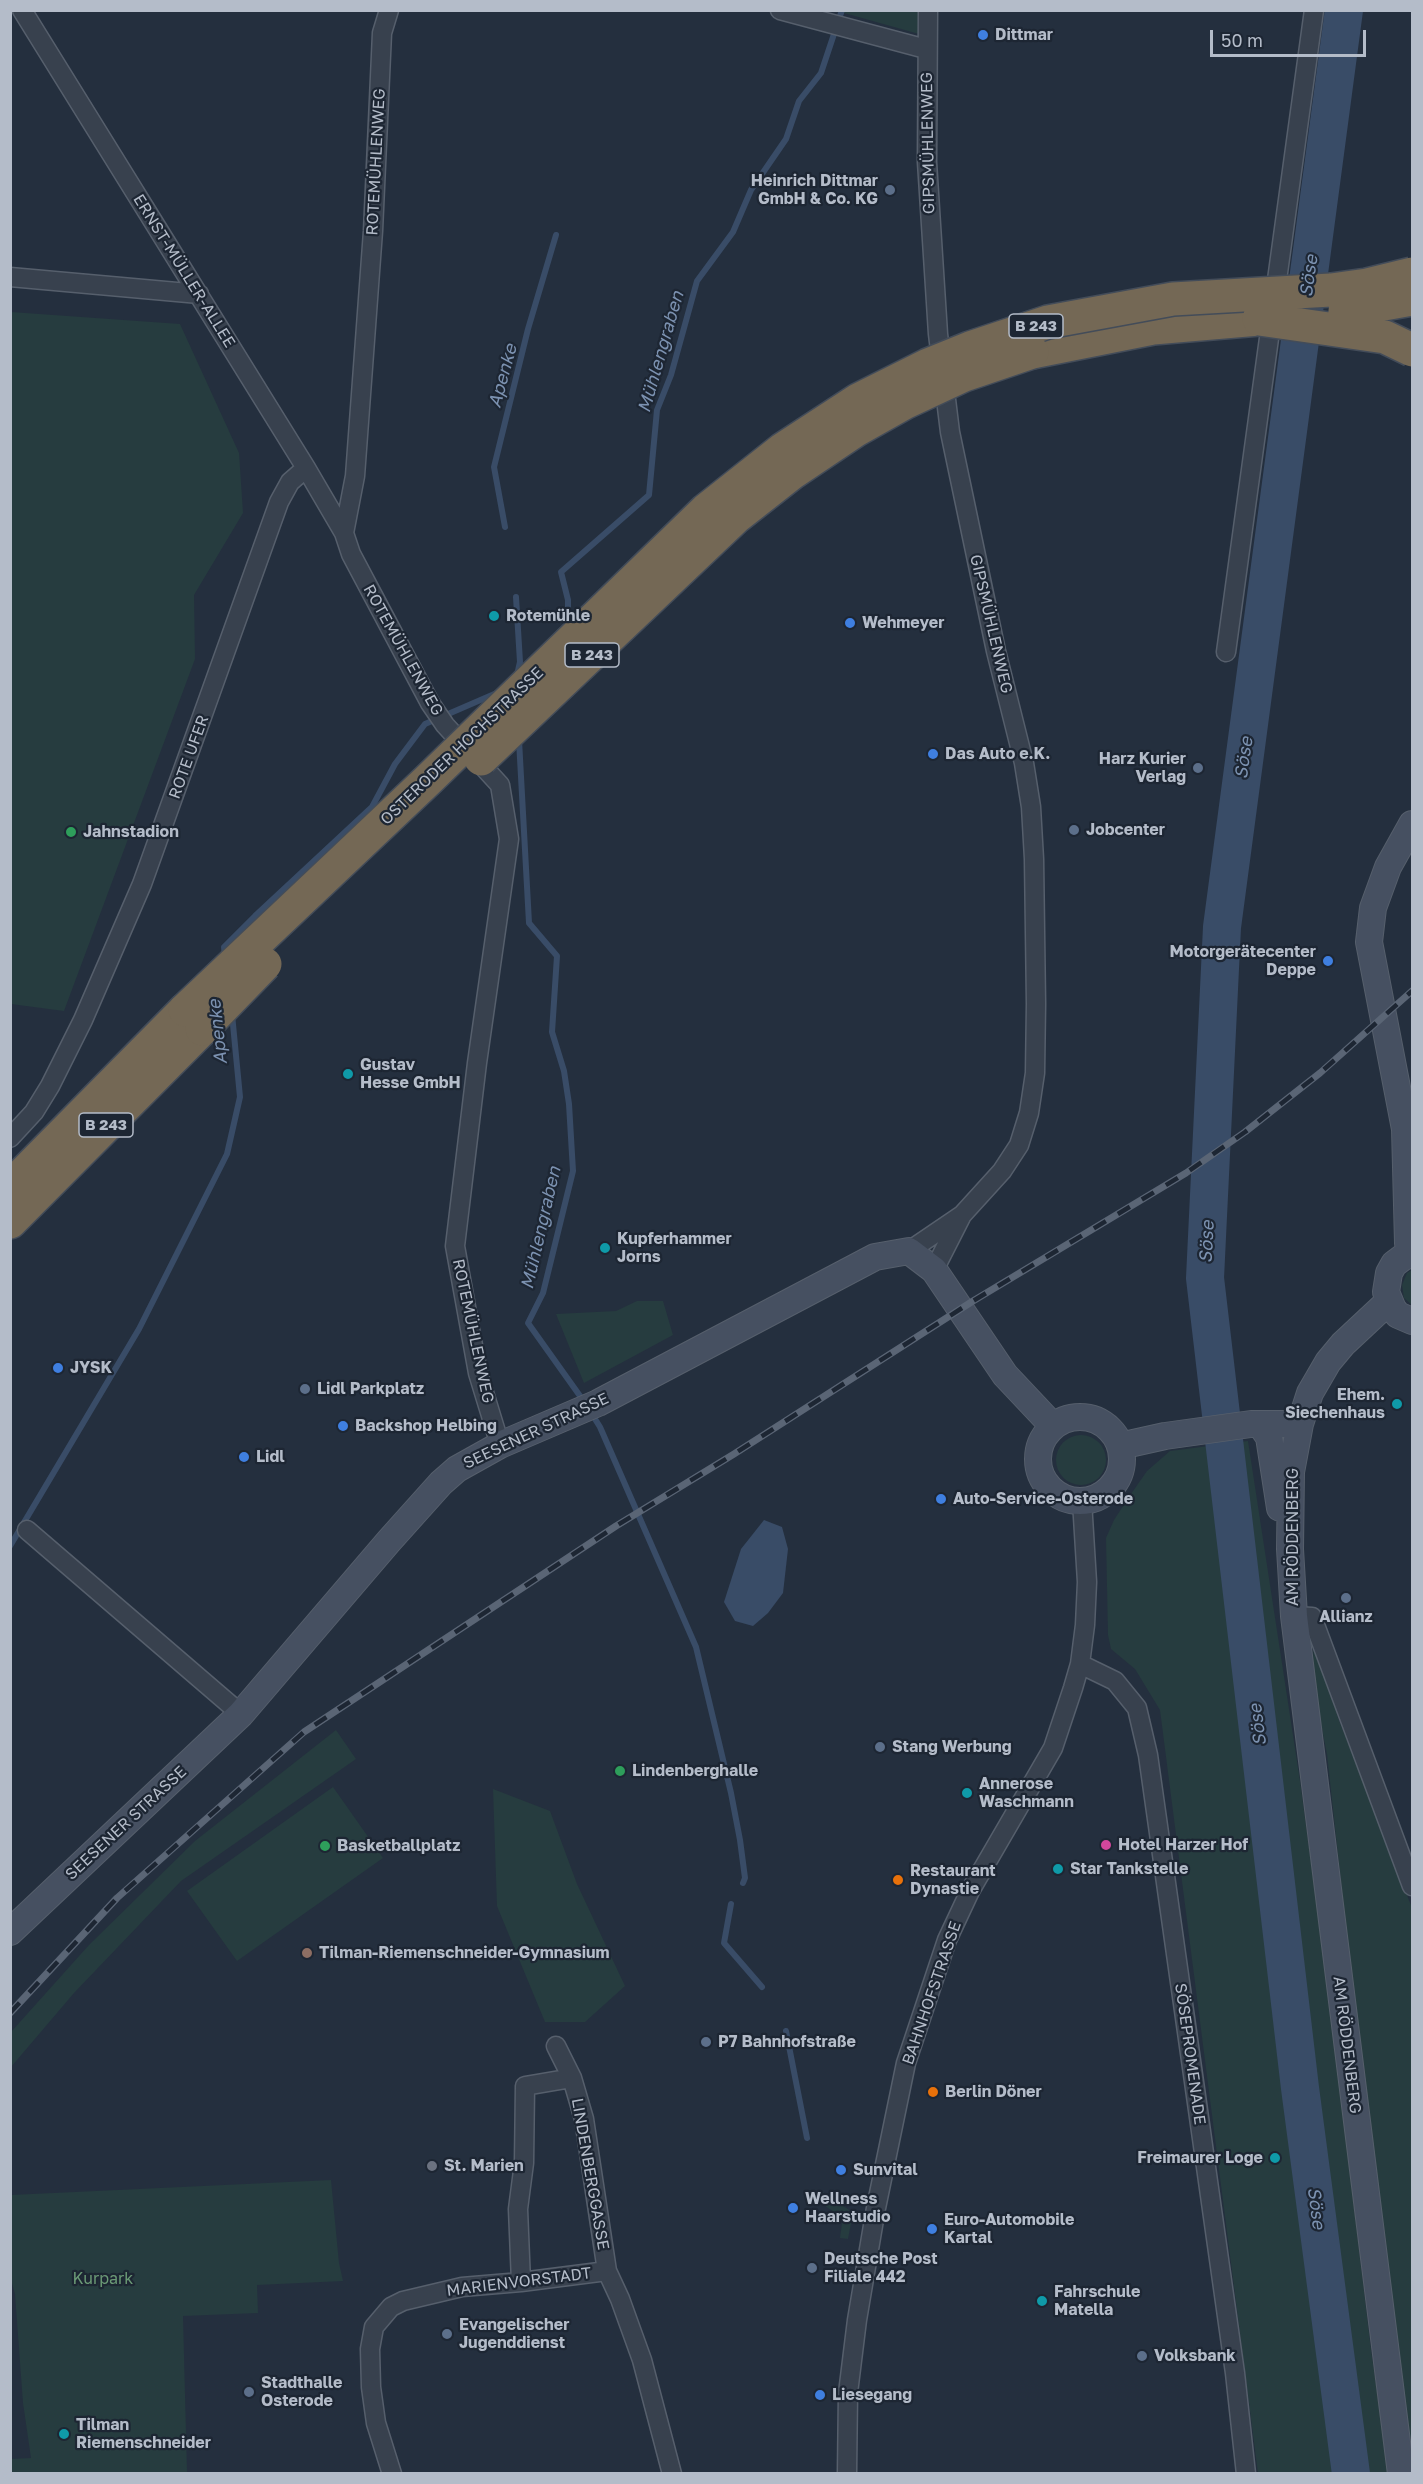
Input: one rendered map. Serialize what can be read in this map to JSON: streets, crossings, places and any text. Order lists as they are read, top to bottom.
{
  "streets": {
    "highway": ["B 243", "OSTERODER HOCHSTRASSE"],
    "street": [
      "GIPSMÜHLENWEG",
      "ROTEMÜHLENWEG",
      "ERNST-MÜLLER-ALLEE",
      "ROTE UFER",
      "SEESENER STRASSE",
      "AM RÖDDENBERG",
      "BAHNHOFSTRASSE",
      "SÖSEPROMENADE",
      "LINDENBERGGASSE",
      "MARIENVORSTADT"
    ]
  },
  "crossings": [
    ["GIPSMÜHLENWEG", "SEESENER STRASSE"],
    ["ROTEMÜHLENWEG", "ERNST-MÜLLER-ALLEE"],
    ["ROTEMÜHLENWEG", "SEESENER STRASSE"],
    ["ERNST-MÜLLER-ALLEE", "ROTE UFER"],
    ["B 243", "OSTERODER HOCHSTRASSE"],
    ["BAHNHOFSTRASSE", "SÖSEPROMENADE"],
    ["LINDENBERGGASSE", "MARIENVORSTADT"]
  ],
  "water": ["Söse", "Mühlengraben", "Apenke"],
  "parks": ["Kurpark"],
  "places": [
    "Dittmar",
    "Heinrich Dittmar GmbH & Co. KG",
    "Rotemühle",
    "Wehmeyer",
    "Das Auto e.K.",
    "Harz Kurier Verlag",
    "Jobcenter",
    "Jahnstadion",
    "Motorgerätecenter Deppe",
    "Gustav Hesse GmbH",
    "Kupferhammer Jorns",
    "JYSK",
    "Lidl Parkplatz",
    "Ehem. Siechenhaus",
    "Backshop Helbing",
    "Lidl",
    "Auto-Service-Osterode",
    "Allianz",
    "Stang Werbung",
    "Lindenberghalle",
    "Annerose Waschmann",
    "Hotel Harzer Hof",
    "Basketballplatz",
    "Star Tankstelle",
    "Restaurant Dynastie",
    "Tilman-Riemenschneider-Gymnasium",
    "P7 Bahnhofstraße",
    "Berlin Döner",
    "Freimaurer Loge",
    "St. Marien",
    "Sunvital",
    "Wellness Haarstudio",
    "Euro-Automobile Kartal",
    "Deutsche Post Filiale 442",
    "Fahrschule Matella",
    "Evangelischer Jugenddienst",
    "Volksbank",
    "Stadthalle Osterode",
    "Liesegang",
    "Tilman Riemenschneider"
  ],
  "scale_bar": "50 m"
}
